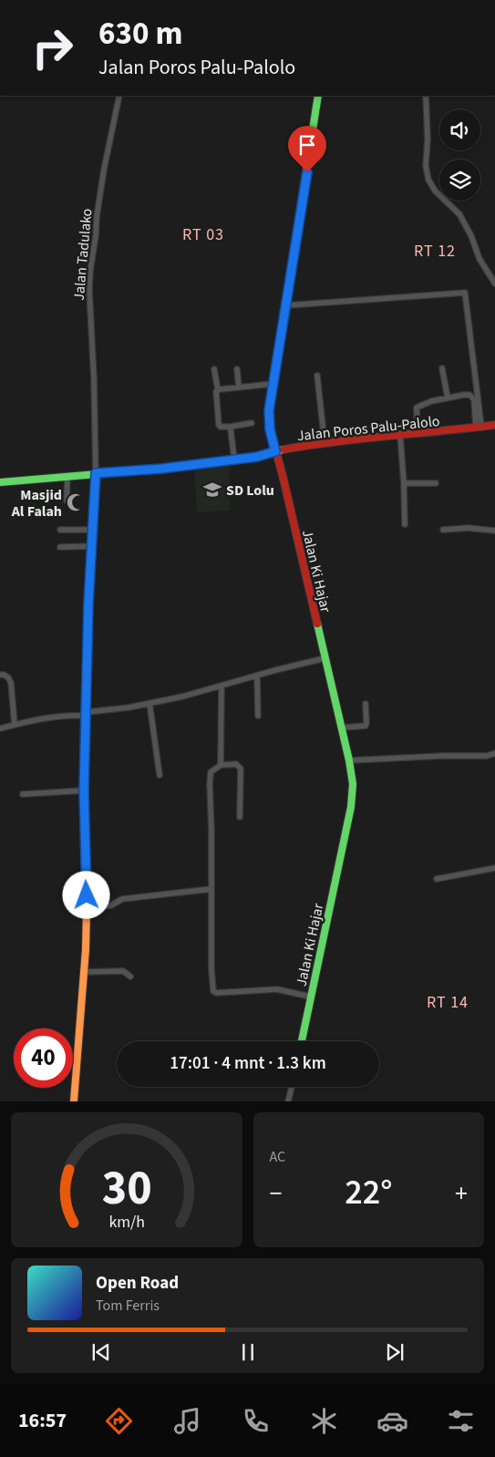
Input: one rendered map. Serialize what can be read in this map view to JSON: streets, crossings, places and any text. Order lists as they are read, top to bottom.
{
  "streets": {
    "street": ["Jalan Tadulako", "Jalan Poros Palu-Palolo", "Jalan Ki Hajar"]
  },
  "crossings": [
    ["Jalan Tadulako", "Jalan Poros Palu-Palolo"],
    ["Jalan Poros Palu-Palolo", "Jalan Ki Hajar"]
  ],
  "districts": ["RT 03", "RT 12", "RT 14"],
  "places": {
    "school or university": ["SD Lolu"],
    "mosque": ["Masjid Al Falah"]
  },
  "page": {
    "turn": ["630 m", "Jalan Poros Palu-Palolo"],
    "limit": "40",
    "trip": "17:01 · 4 mnt · 1.3 km",
    "tile": "AC",
    "heat": ["−", "22°", "+"],
    "song": ["Open Road", "Tom Ferris"],
    "tabs": "16:57",
    "gauge": ["30", "km/h"]
  }
}
